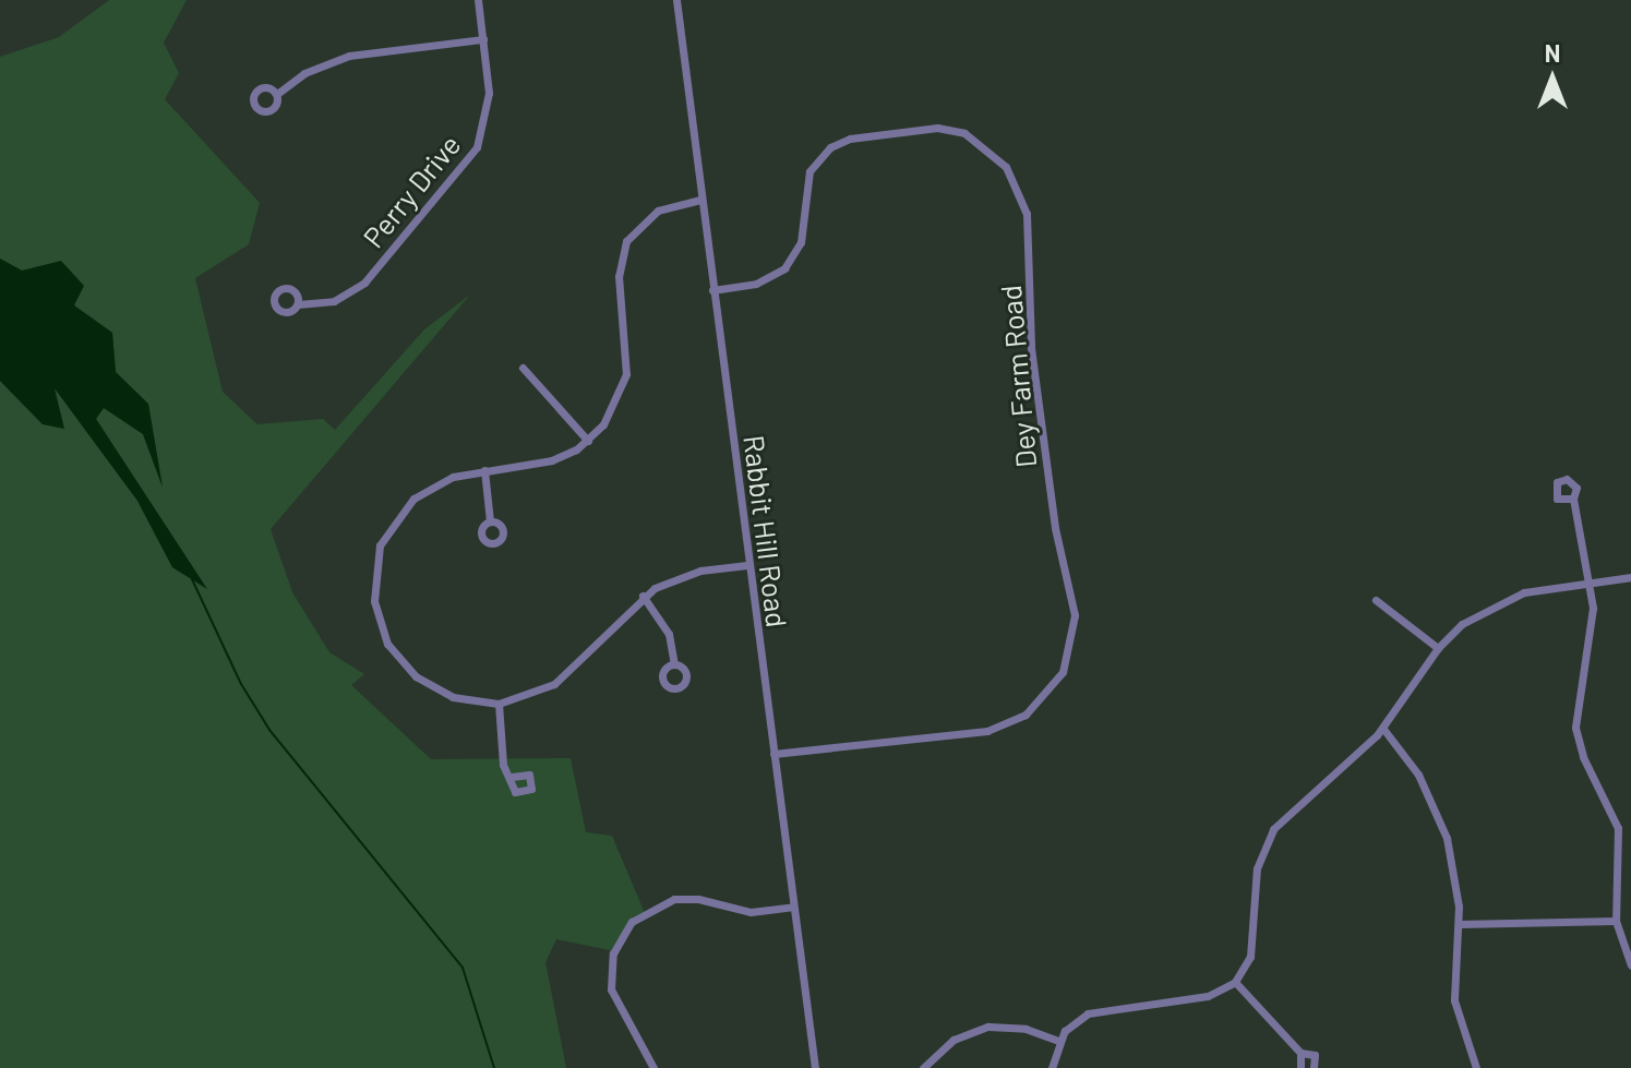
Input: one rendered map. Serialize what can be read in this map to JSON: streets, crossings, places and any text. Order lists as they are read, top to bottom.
{
  "streets": {
    "street": ["Perry Drive", "Dey Farm Road", "Rabbit Hill Road"]
  },
  "crossings": [
    ["Dey Farm Road", "Rabbit Hill Road"]
  ],
  "north": "top"
}
